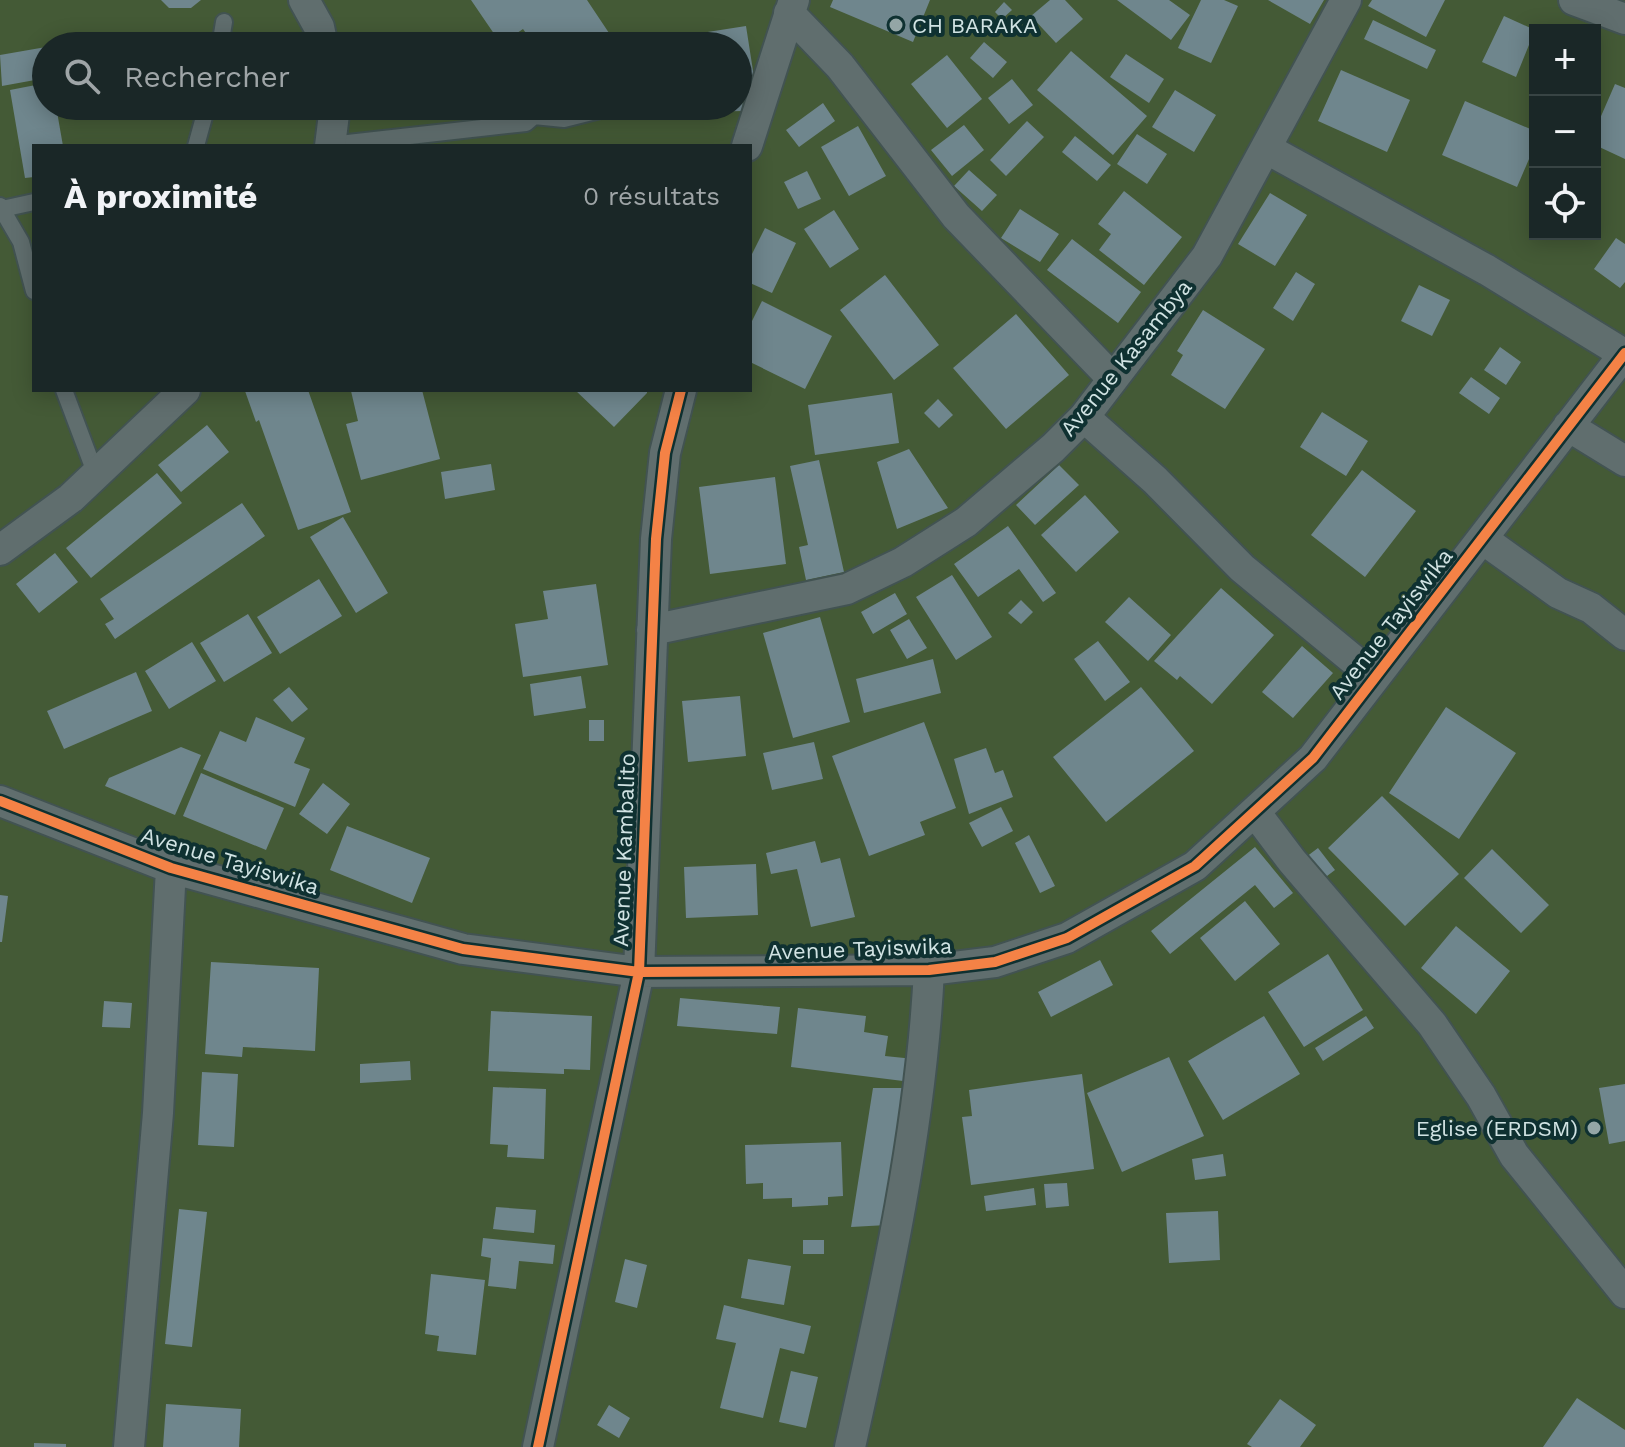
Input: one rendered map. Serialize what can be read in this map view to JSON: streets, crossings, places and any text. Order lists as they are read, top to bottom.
{
  "streets": {
    "street": ["Avenue Kasambya", "Avenue Tayiswika", "Avenue Kambalito"]
  },
  "crossings": [
    ["Avenue Kasambya", "Avenue Kambalito"],
    ["Avenue Tayiswika", "Avenue Kambalito"]
  ],
  "places": ["CH BARAKA", "Eglise (ERDSM)"],
  "page": {
    "map_buttons": ["+", "−"],
    "search": "Rechercher",
    "heading": ["À proximité", "0 résultats"]
  }
}
